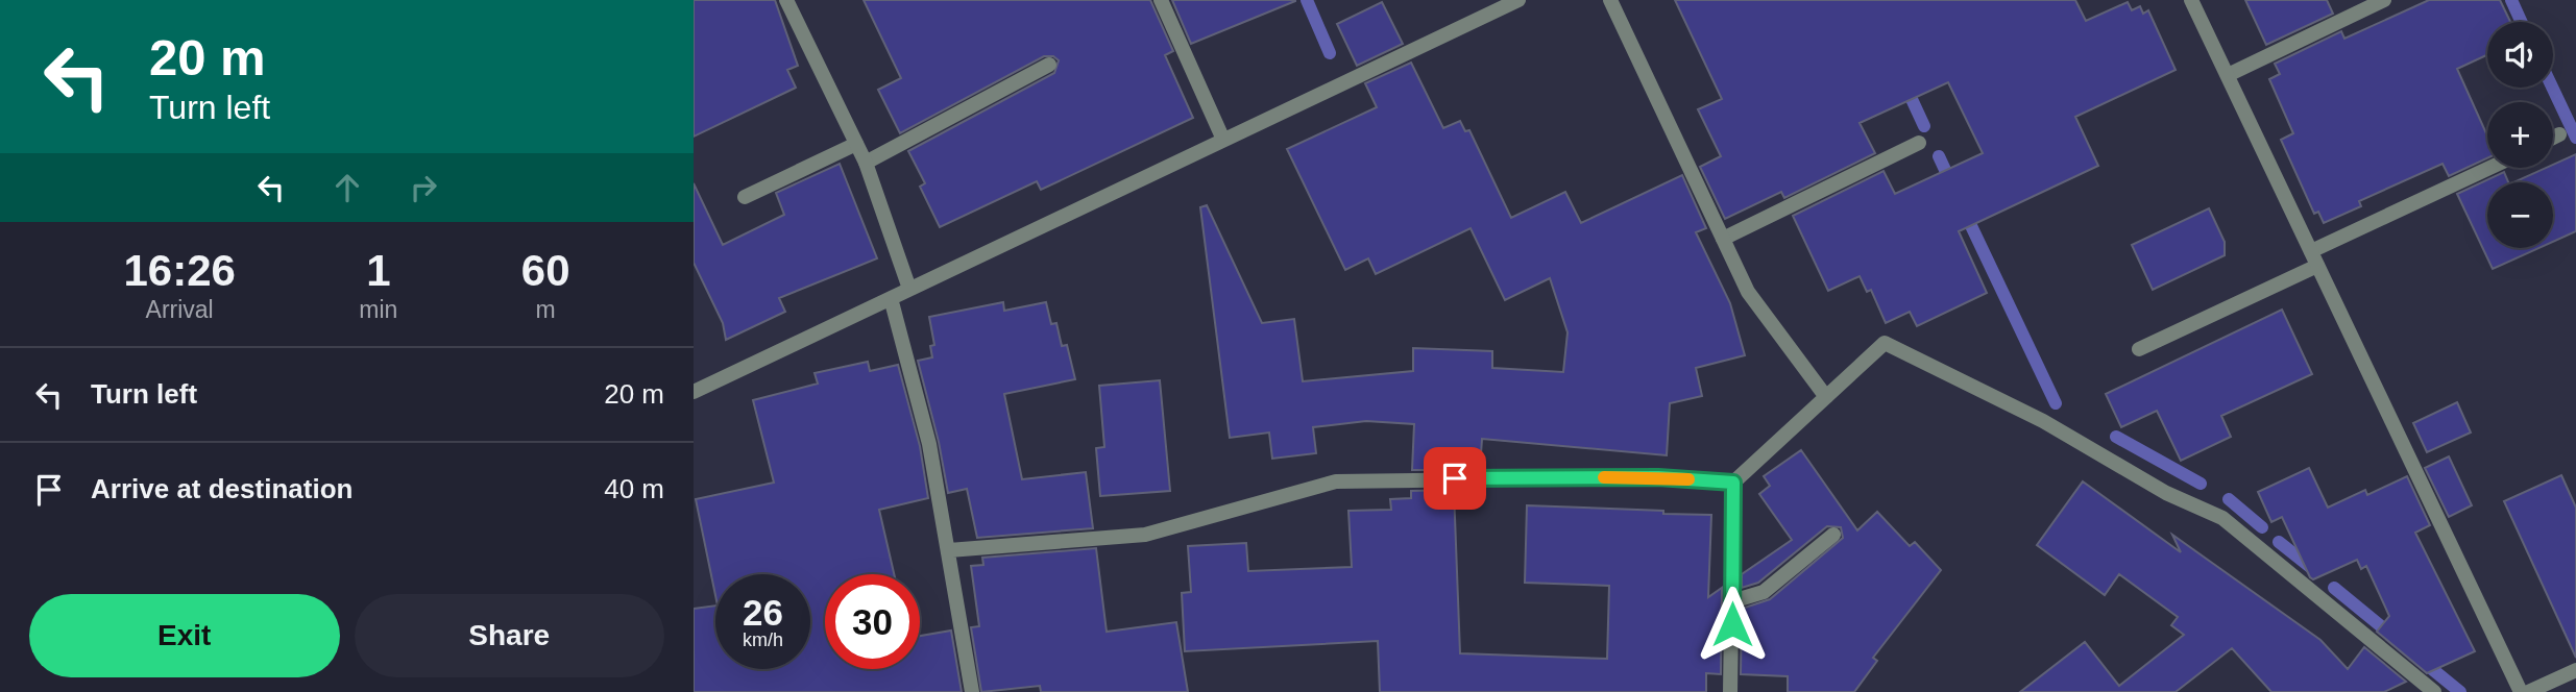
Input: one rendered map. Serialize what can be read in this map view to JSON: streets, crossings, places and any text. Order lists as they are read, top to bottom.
{
  "page": {
    "turn": ["20 m", "Turn left"],
    "map_buttons": ["+", "−"],
    "eta": [
      "16:26",
      "Arrival",
      "1",
      "min",
      "60",
      "m"
    ],
    "list": [
      {
        "name": "Turn left",
        "value": "20 m"
      },
      {
        "name": "Arrive at destination",
        "value": "40 m"
      }
    ],
    "speed": "26 km/h",
    "limit": "30",
    "buttons": ["Exit", "Share"]
  }
}
